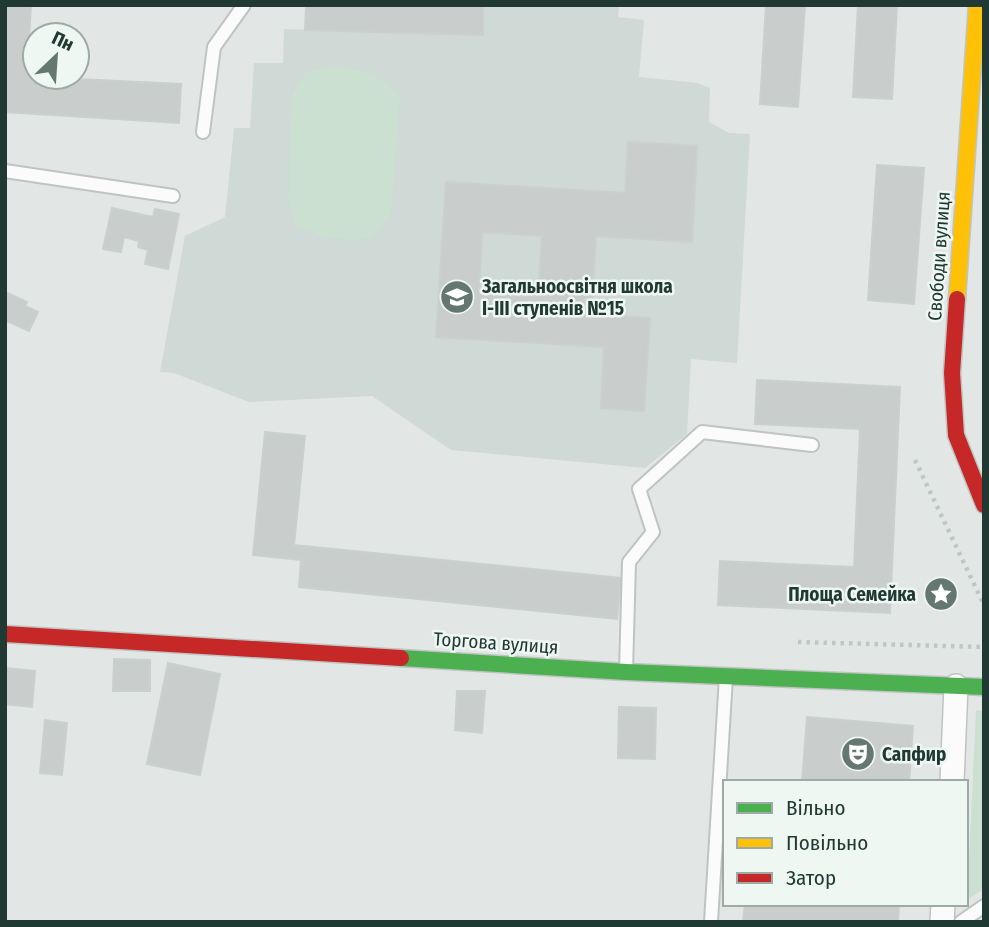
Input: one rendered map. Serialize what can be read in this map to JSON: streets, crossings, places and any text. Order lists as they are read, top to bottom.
{
  "streets": {
    "street": ["Свободи вулиця", "Торгова вулиця"]
  },
  "places": {
    "school or university": ["Загальноосвітня школа І-ІІІ ступенів №15"],
    "place": ["Площа Семейка"],
    "theatre": ["Сапфир"]
  },
  "legend": ["Вільно", "Повільно", "Затор"],
  "north": "top right"
}
